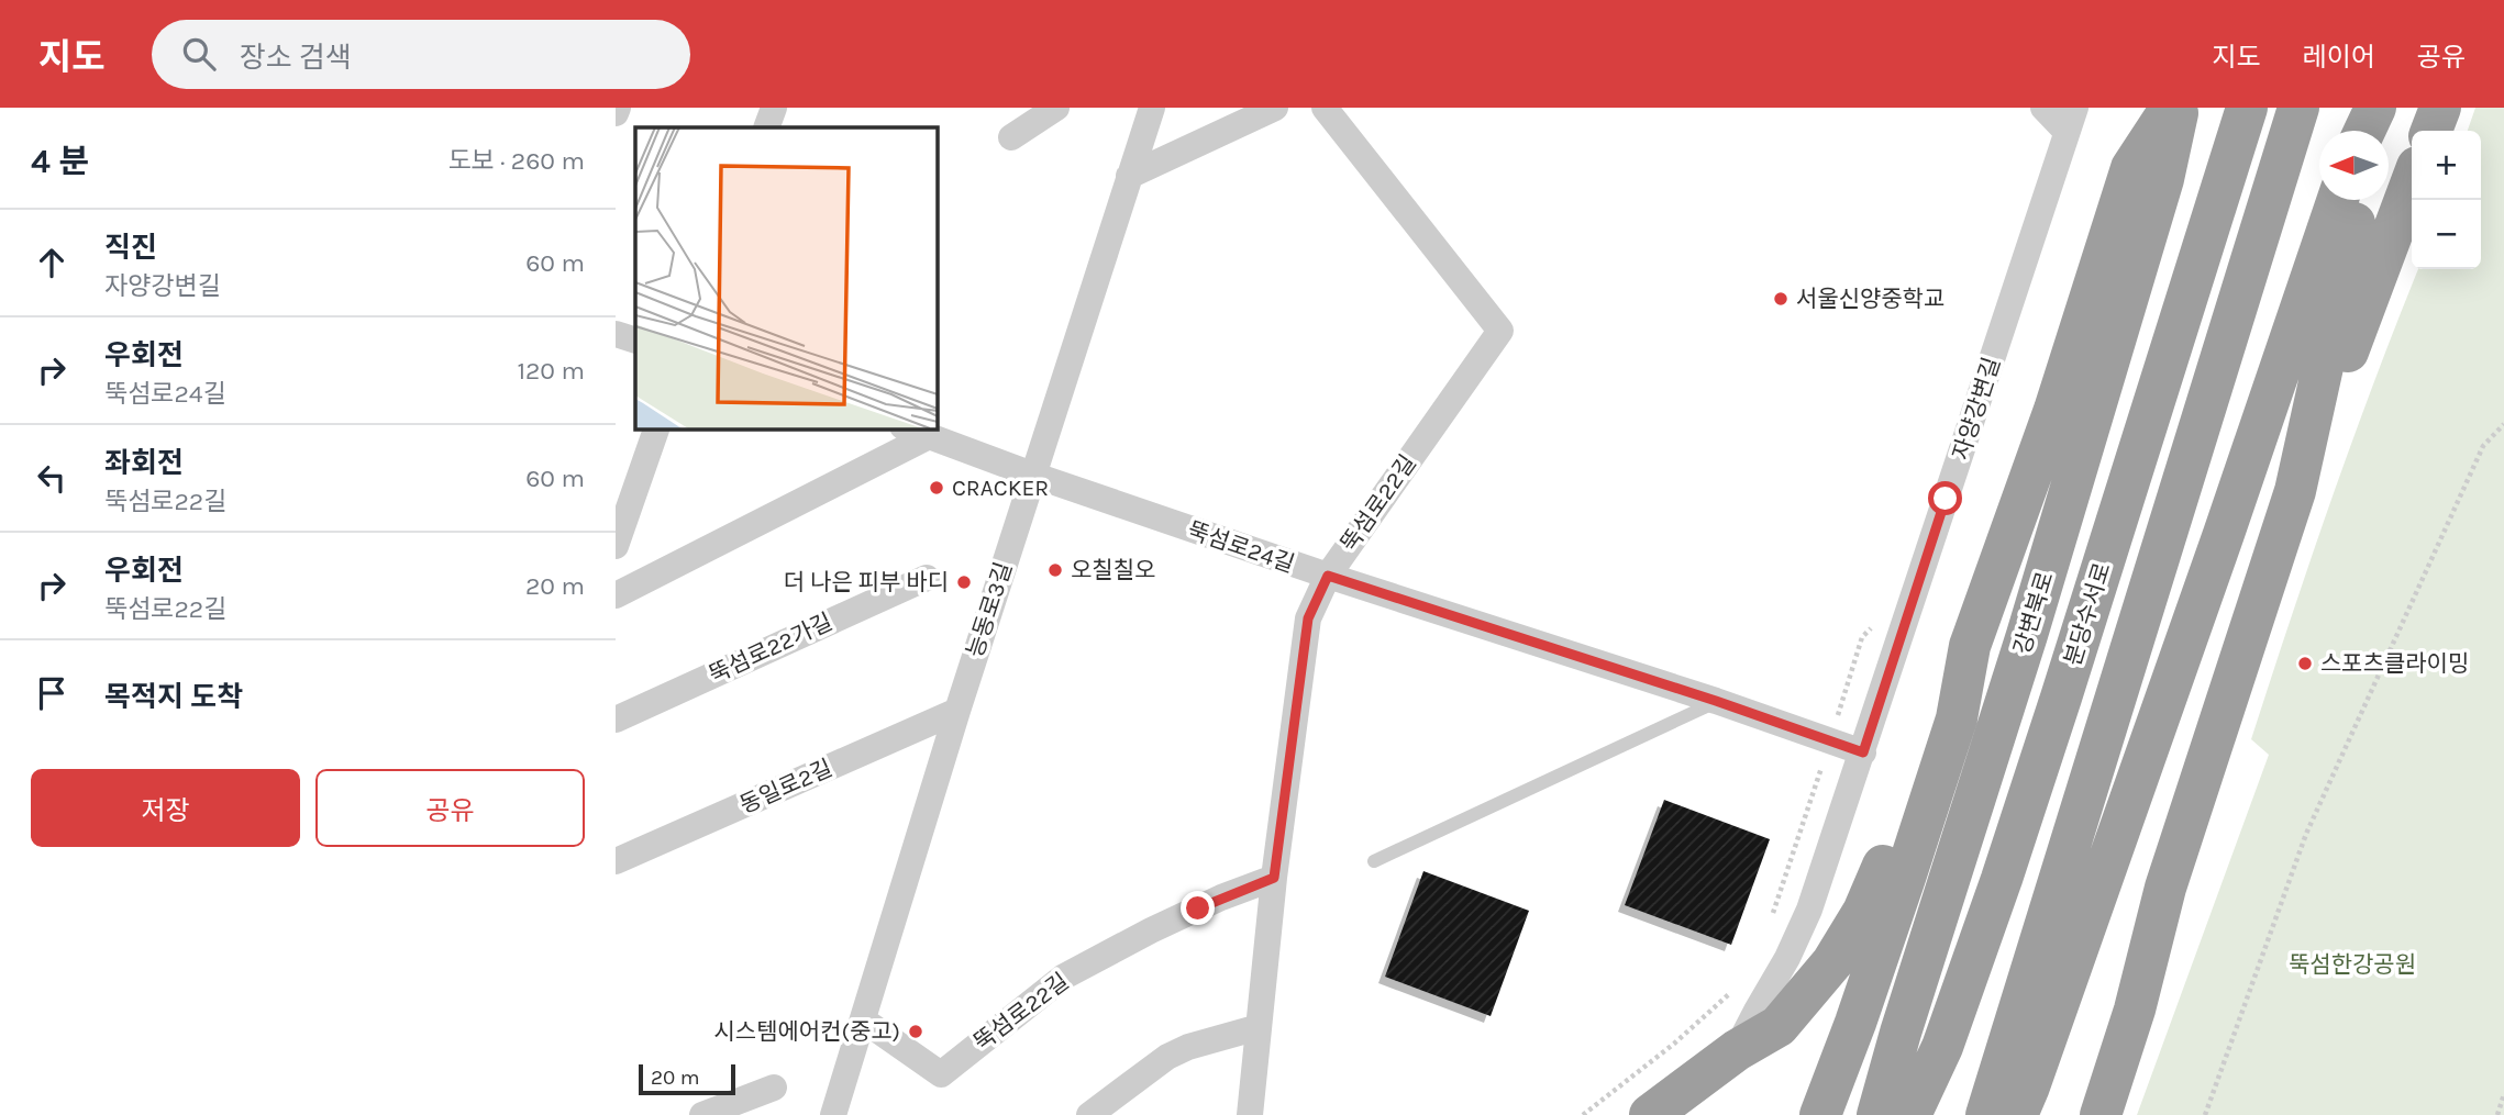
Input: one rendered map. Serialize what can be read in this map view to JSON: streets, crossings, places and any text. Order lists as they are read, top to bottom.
{
  "streets": {
    "highway": ["강변북로", "분당수서로"],
    "street": [
      "자양강변길",
      "뚝섬로22길",
      "뚝섬로24길",
      "능동로3길",
      "뚝섬로22가길",
      "동일로2길"
    ]
  },
  "crossings": [
    ["자양강변길", "뚝섬로24길"],
    ["뚝섬로22길", "뚝섬로24길"],
    ["뚝섬로22길", "능동로3길"],
    ["뚝섬로24길", "능동로3길"],
    ["능동로3길", "동일로2길"]
  ],
  "parks": ["뚝섬한강공원"],
  "places": [
    "서울신양중학교",
    "CRACKER",
    "오칠칠오",
    "더 나은 피부 바디",
    "스포츠클라이밍",
    "시스템에어컨(중고)"
  ],
  "scale_bar": "20 m",
  "north": "left",
  "page": {
    "header": "지도",
    "search": "장소 검색",
    "nav": ["지도", "레이어", "공유"],
    "heading": ["4 분", "도보 · 260 m"],
    "map_buttons": ["+", "−"],
    "list": [
      ["직진", "자양강변길", "60 m"],
      ["우회전", "뚝섬로24길", "120 m"],
      ["좌회전", "뚝섬로22길", "60 m"],
      ["우회전", "뚝섬로22길", "20 m"],
      "목적지 도착"
    ],
    "buttons": ["저장", "공유"],
    "scale": "20 m"
  }
}
